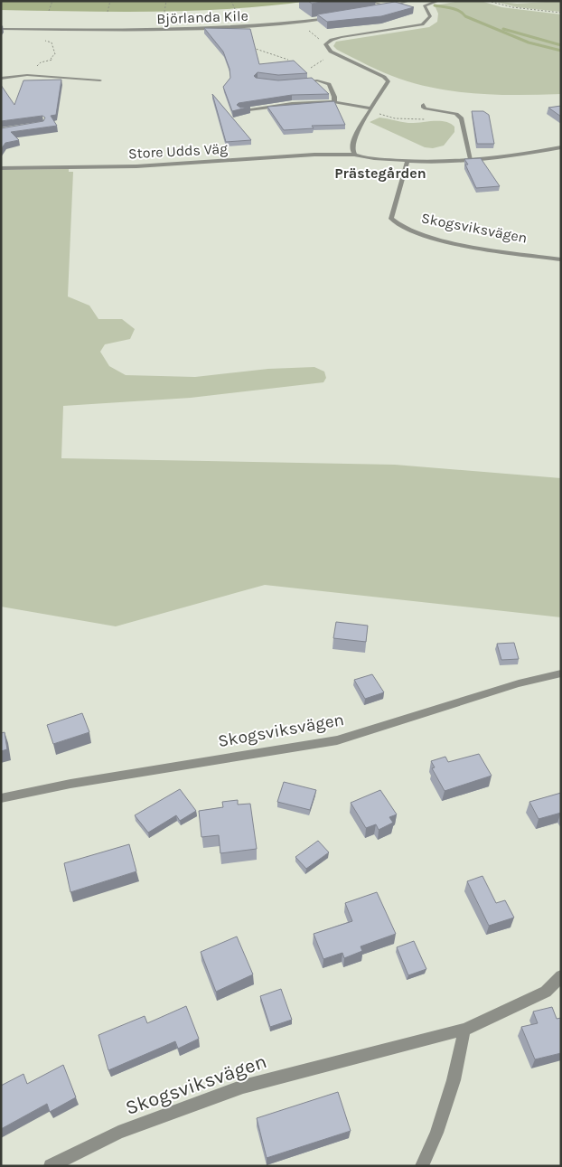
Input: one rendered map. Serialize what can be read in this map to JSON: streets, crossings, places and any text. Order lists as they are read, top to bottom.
{
  "streets": {
    "street": ["Björlanda Kile", "Store Udds Väg", "Skogsviksvägen"]
  },
  "crossings": [
    ["Store Udds Väg", "Skogsviksvägen"]
  ],
  "districts": ["Prästegården"]
}
